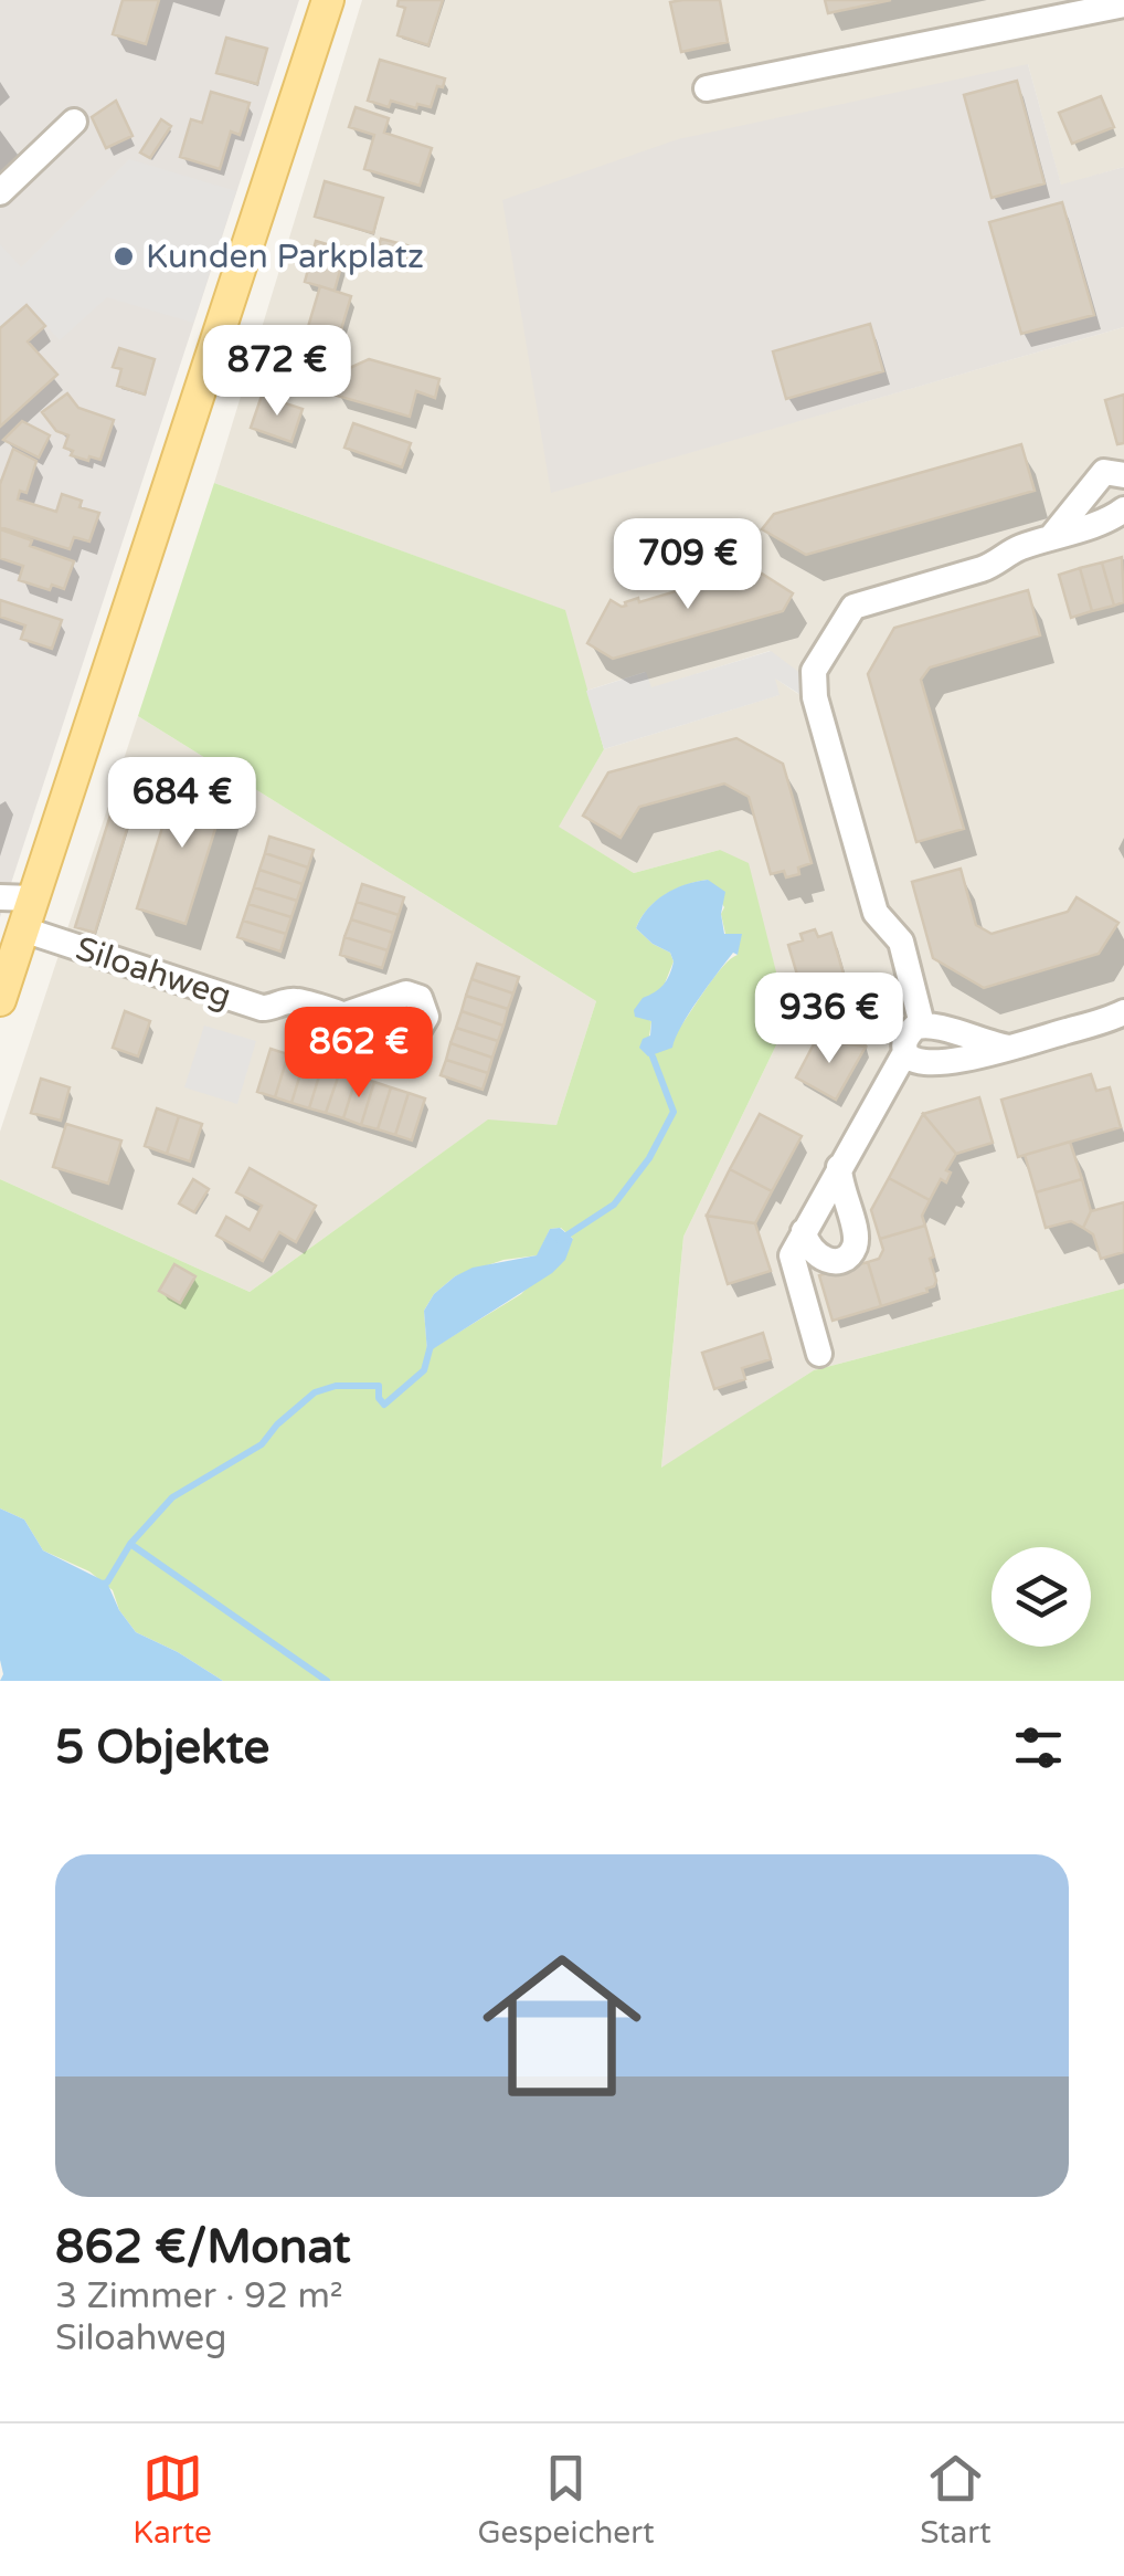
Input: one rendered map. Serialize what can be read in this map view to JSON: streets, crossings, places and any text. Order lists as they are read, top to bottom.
{
  "streets": {
    "street": ["Siloahweg"]
  },
  "places": ["Kunden Parkplatz"],
  "page": {
    "price": [
      "872 €",
      "709 €",
      "684 €",
      "936 €",
      "862 €"
    ],
    "heading": "5 Objekte",
    "list": [
      {
        "name": "862 €/Monat",
        "note": "3 Zimmer · 92 m² · Siloahweg"
      }
    ],
    "tabs": ["Karte", "Gespeichert", "Start"]
  }
}
